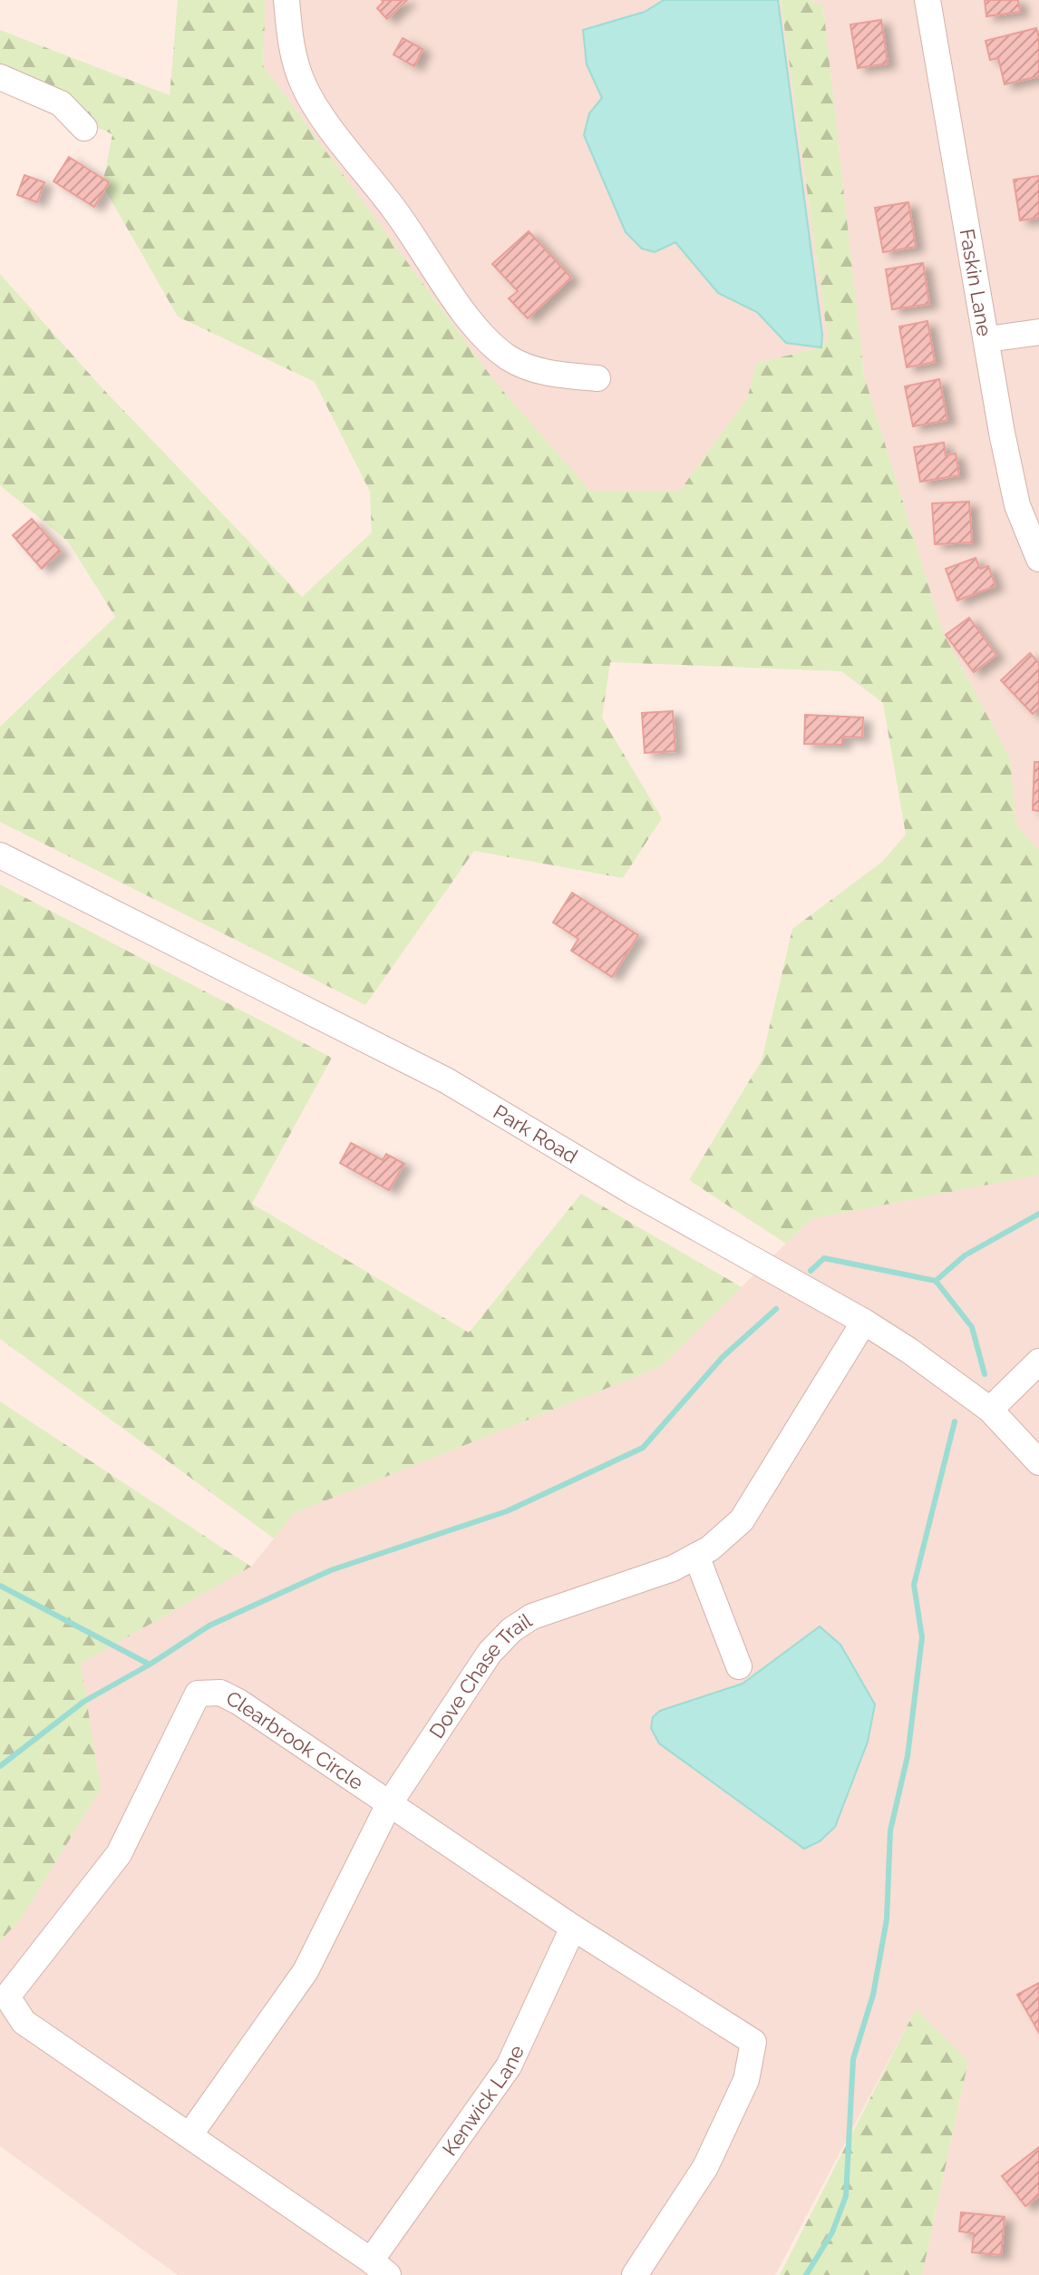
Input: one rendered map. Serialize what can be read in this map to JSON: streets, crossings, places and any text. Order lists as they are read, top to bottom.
{
  "streets": {
    "street": [
      "Faskin Lane",
      "Park Road",
      "Dove Chase Trail",
      "Clearbrook Circle",
      "Kenwick Lane"
    ]
  },
  "crossings": [
    ["Park Road", "Dove Chase Trail"],
    ["Dove Chase Trail", "Clearbrook Circle"],
    ["Clearbrook Circle", "Kenwick Lane"]
  ]
}
